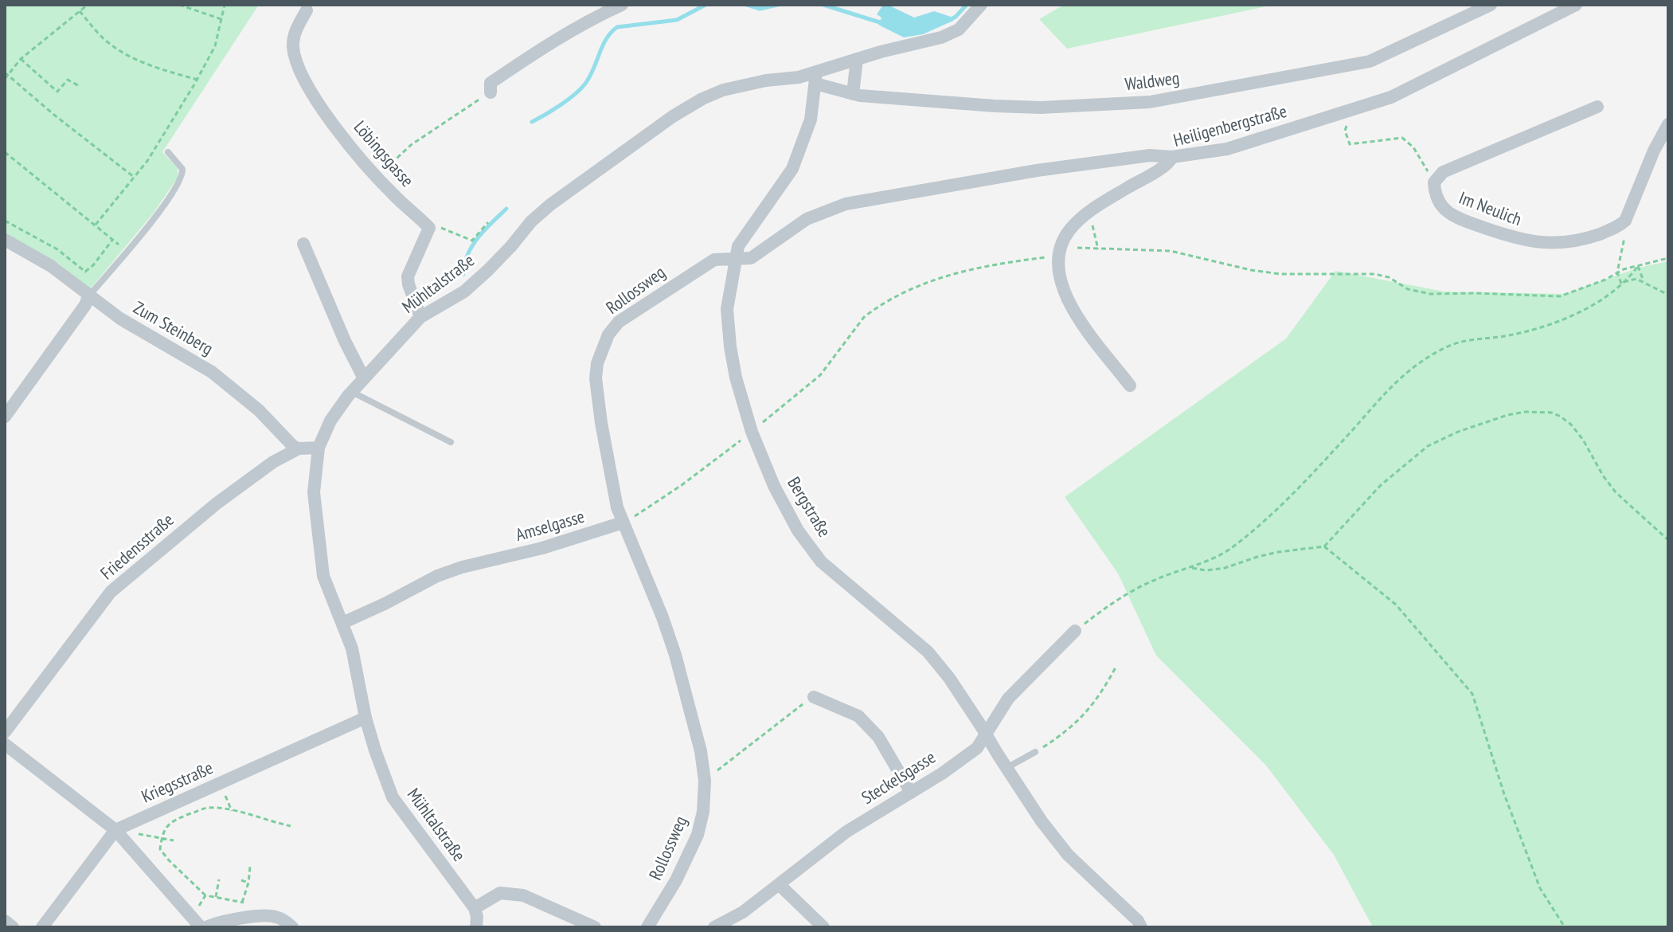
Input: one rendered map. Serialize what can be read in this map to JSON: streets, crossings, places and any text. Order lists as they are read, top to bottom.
{
  "streets": {
    "street": [
      "Waldweg",
      "Heiligenbergstraße",
      "Löbingsgasse",
      "Im Neulich",
      "Mühltalstraße",
      "Rollossweg",
      "Zum Steinberg",
      "Bergstraße",
      "Amselgasse",
      "Friedensstraße",
      "Steckelsgasse",
      "Kriegsstraße"
    ]
  },
  "crossings": [
    ["Waldweg", "Mühltalstraße"],
    ["Waldweg", "Bergstraße"],
    ["Heiligenbergstraße", "Rollossweg"],
    ["Mühltalstraße", "Bergstraße"],
    ["Mühltalstraße", "Amselgasse"],
    ["Mühltalstraße", "Kriegsstraße"],
    ["Rollossweg", "Bergstraße"],
    ["Rollossweg", "Amselgasse"],
    ["Zum Steinberg", "Friedensstraße"]
  ]
}
